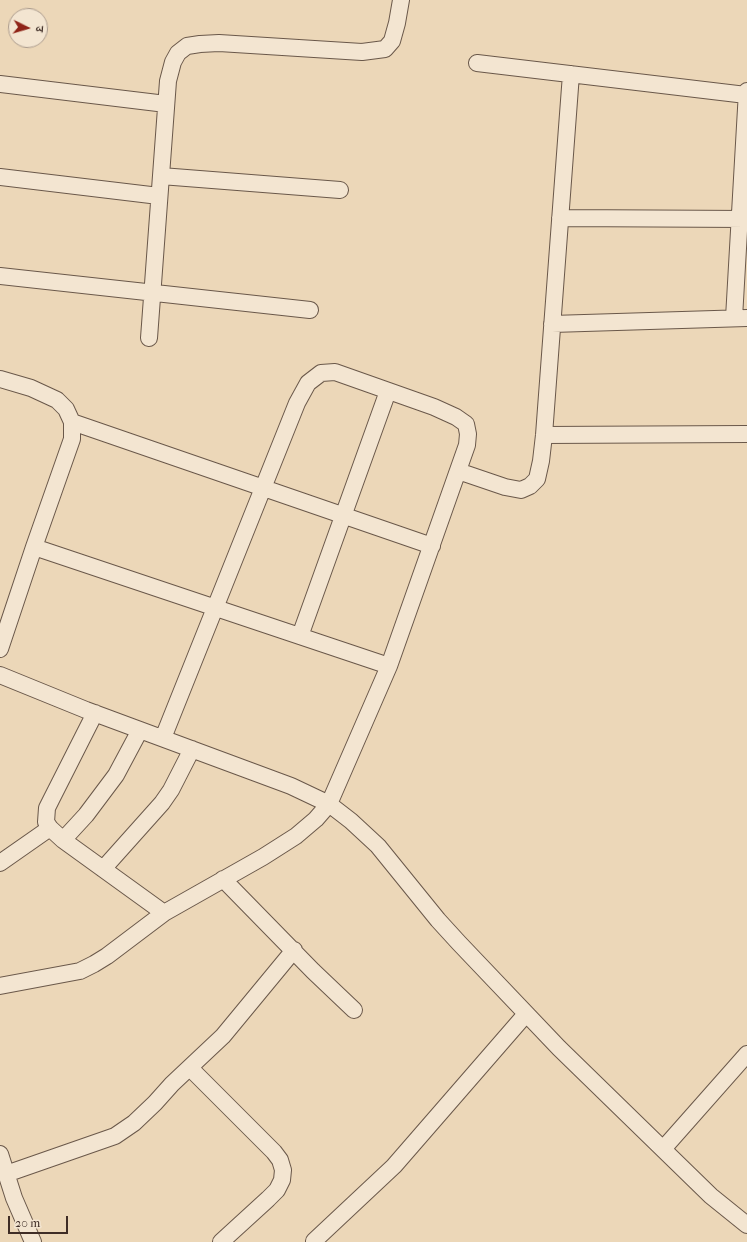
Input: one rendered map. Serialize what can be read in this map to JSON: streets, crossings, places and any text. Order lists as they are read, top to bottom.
{
  "scale_bar": "20 m",
  "north": "right"
}
